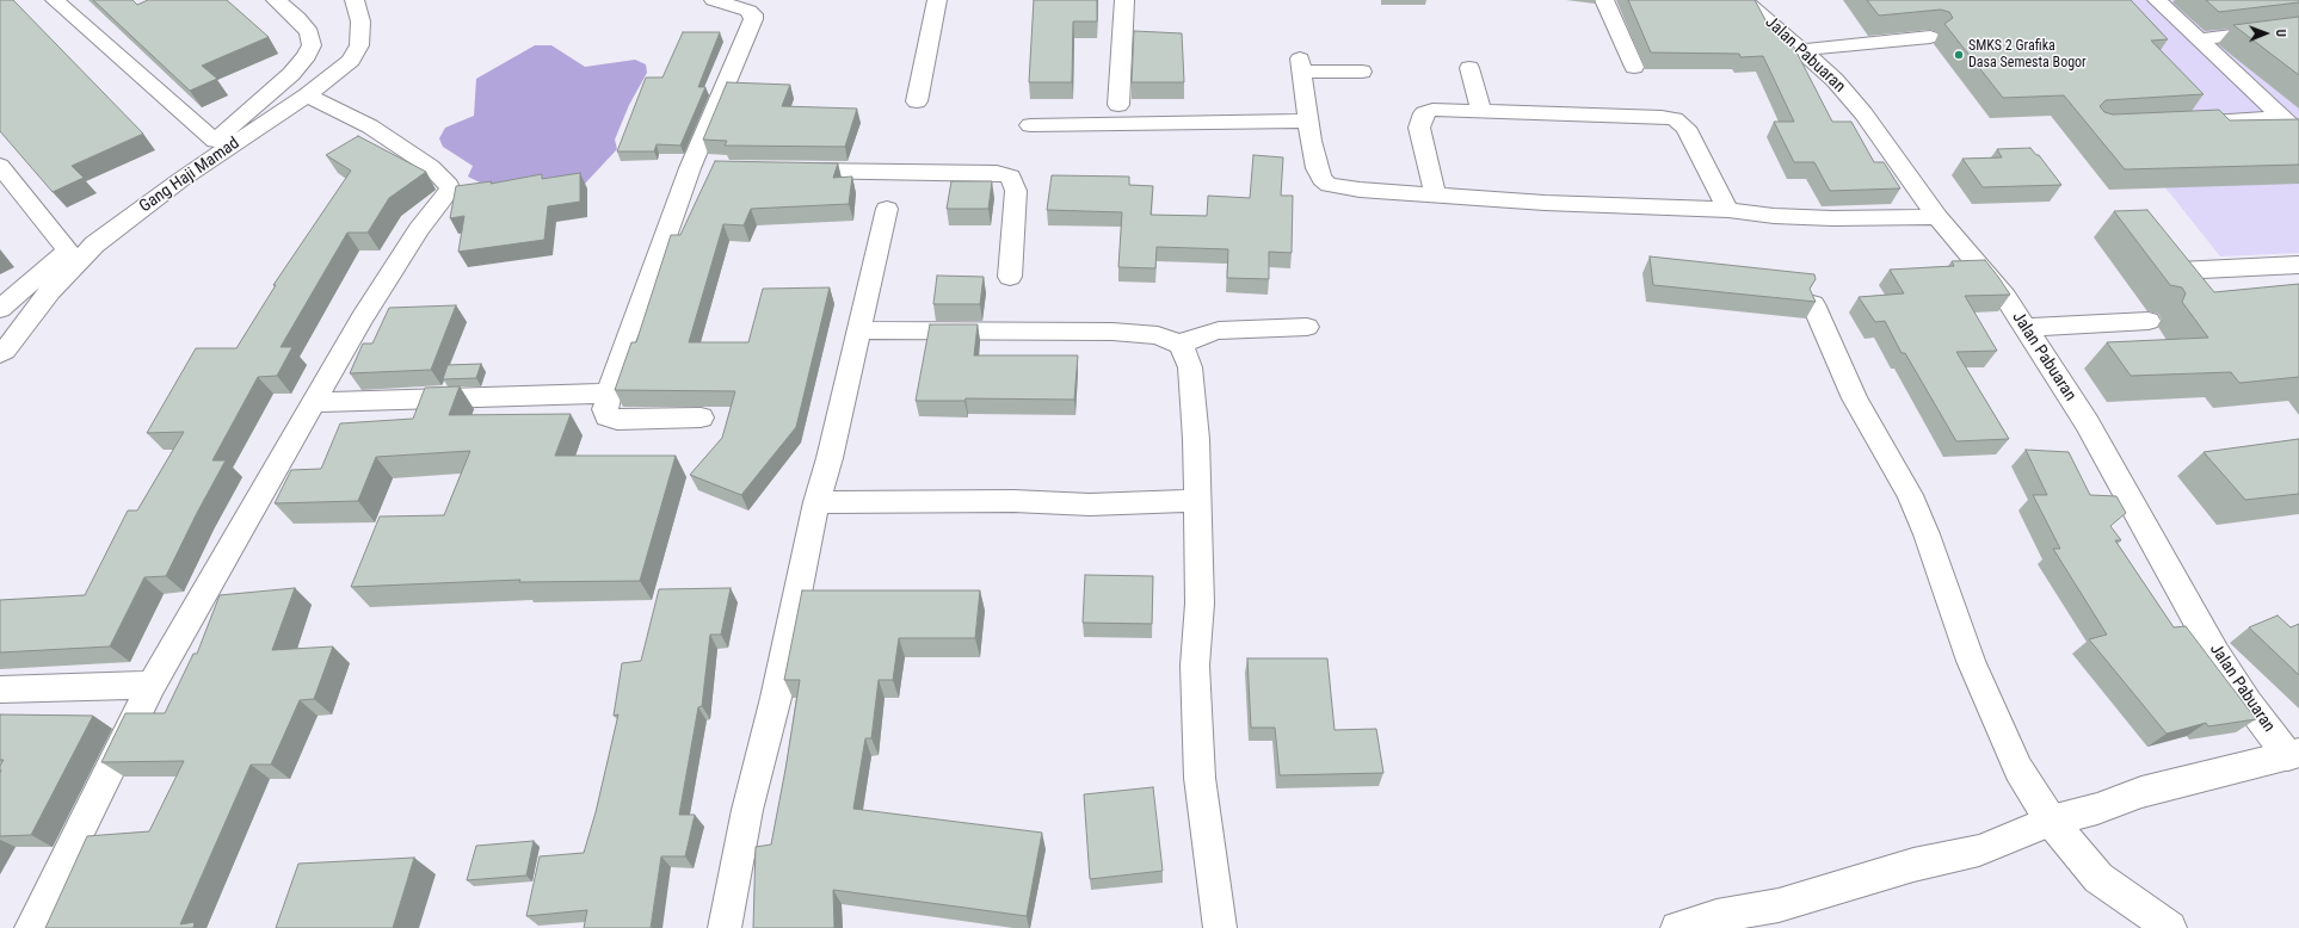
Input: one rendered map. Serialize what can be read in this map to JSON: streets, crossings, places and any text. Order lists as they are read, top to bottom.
{
  "streets": {
    "street": ["Jalan Pabuaran", "Gang Haji Mamad"]
  },
  "places": ["SMKS 2 Grafika Dasa Semesta Bogor"],
  "north": "right"
}
